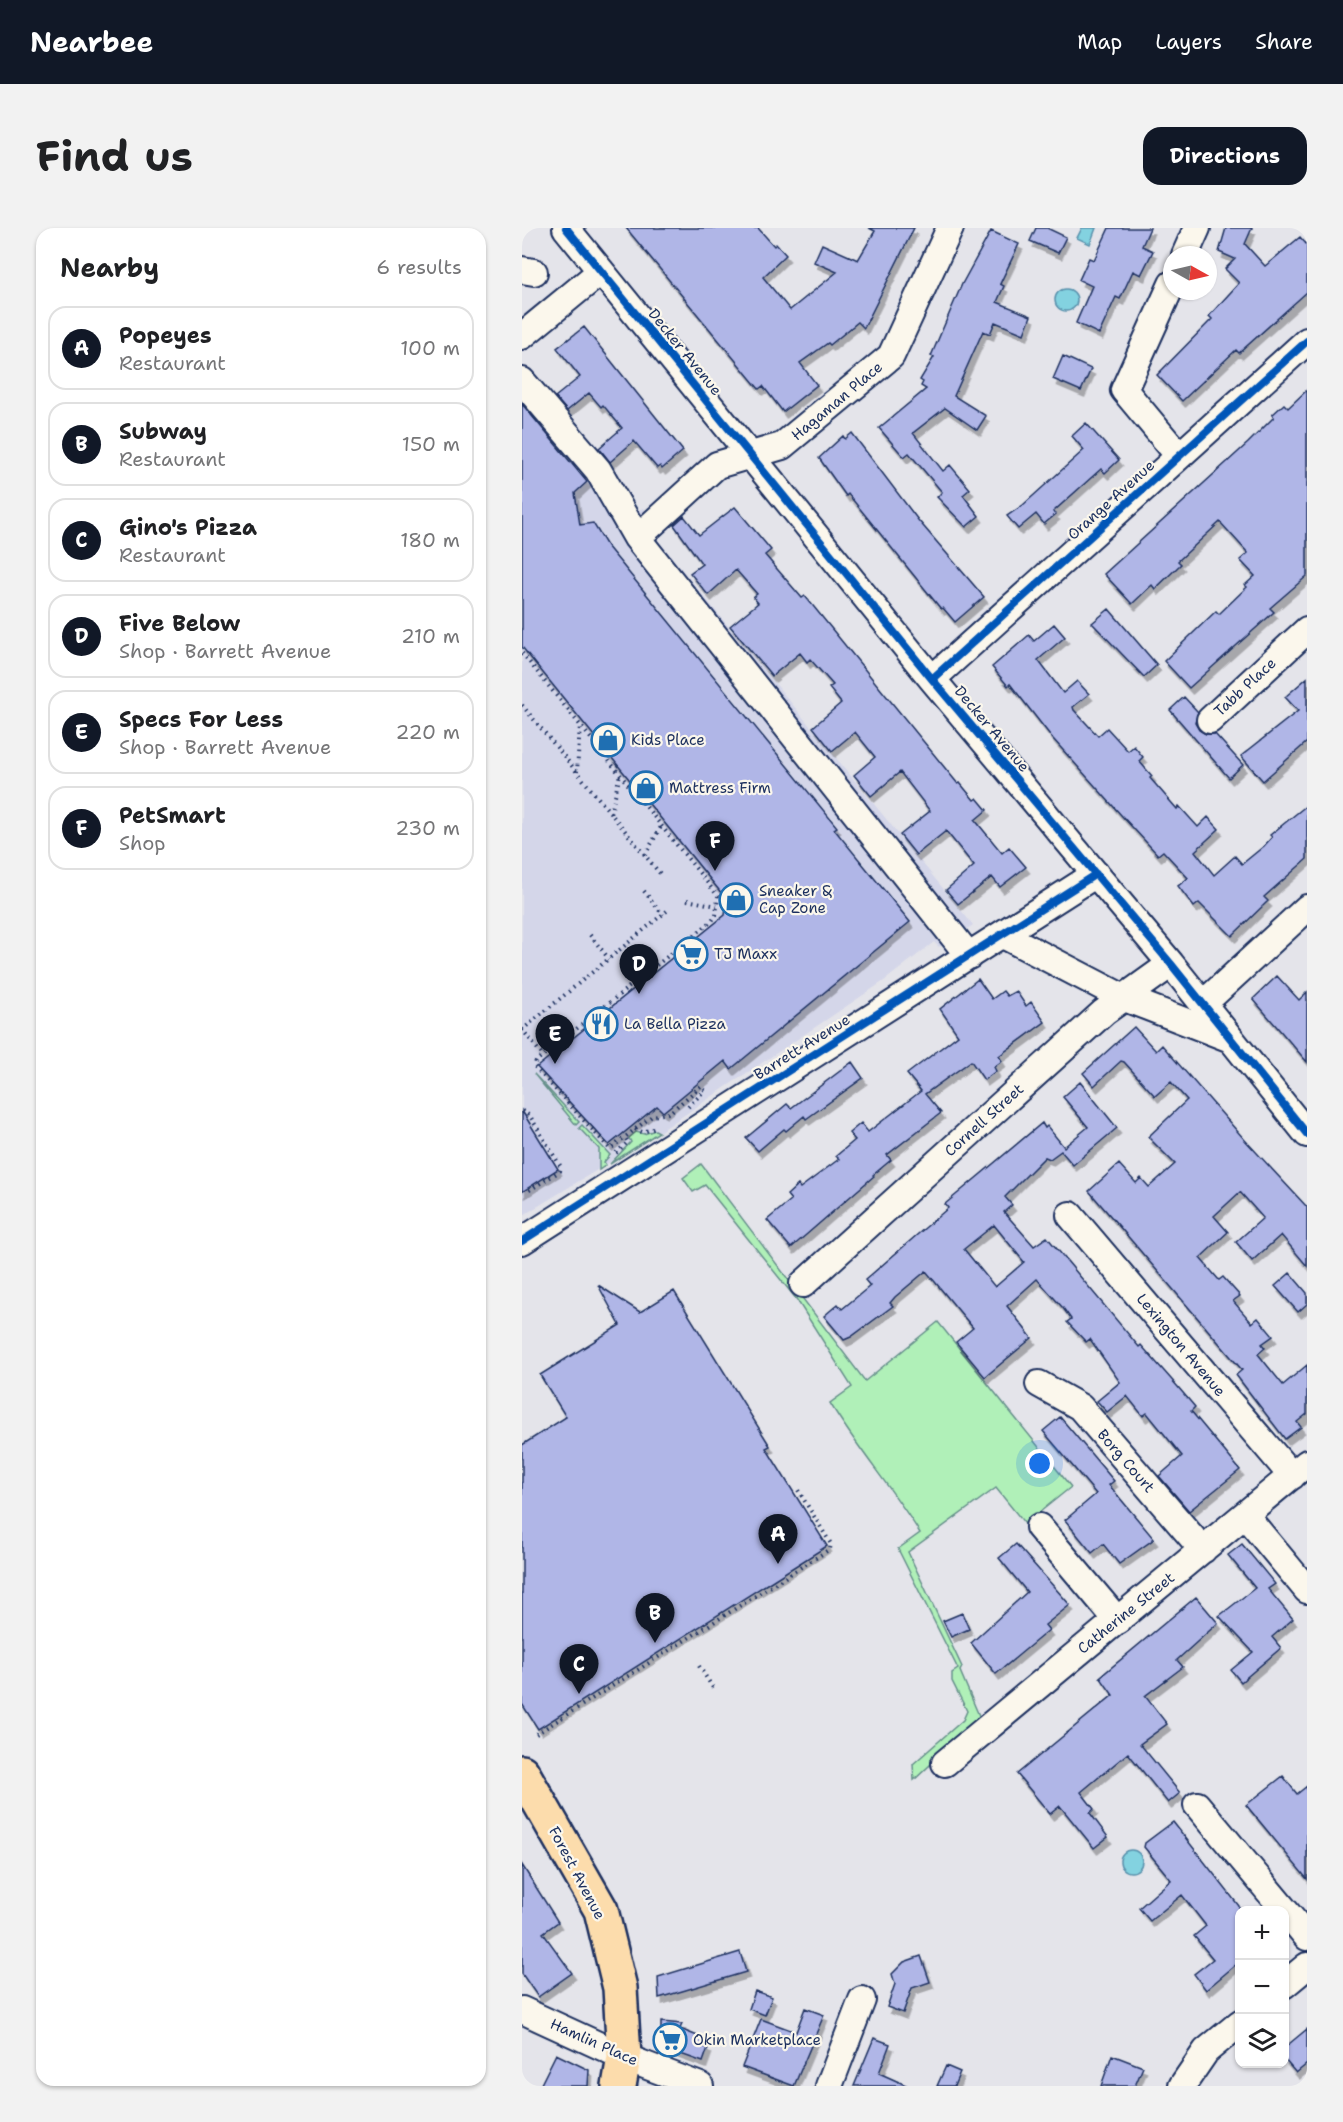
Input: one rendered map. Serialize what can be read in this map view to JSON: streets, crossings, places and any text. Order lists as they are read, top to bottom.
{
  "streets": {
    "main road": ["Forest Avenue"],
    "street": [
      "Decker Avenue",
      "Hagaman Place",
      "Orange Avenue",
      "Tabb Place",
      "Barrett Avenue",
      "Cornell Street",
      "Lexington Avenue",
      "Borg Court",
      "Catherine Street",
      "Hamlin Place"
    ]
  },
  "crossings": [
    ["Decker Avenue", "Hagaman Place"],
    ["Decker Avenue", "Orange Avenue"],
    ["Decker Avenue", "Barrett Avenue"],
    ["Decker Avenue", "Cornell Street"],
    ["Lexington Avenue", "Catherine Street"],
    ["Borg Court", "Catherine Street"],
    ["Forest Avenue", "Hamlin Place"]
  ],
  "places": {
    "shop": ["Kids Place", "Mattress Firm", "Sneaker & Cap Zone"],
    "supermarket": ["TJ Maxx", "Okin Marketplace"],
    "restaurant": ["La Bella Pizza"]
  },
  "north": "right",
  "page": {
    "header": "Nearbee",
    "nav": ["Map", "Layers", "Share"],
    "buttons": "Directions",
    "title": "Find us",
    "heading": ["Nearby", "6 results"],
    "list": [
      {
        "mark": "A",
        "name": "Popeyes",
        "note": "Restaurant",
        "value": "100 m"
      },
      {
        "mark": "B",
        "name": "Subway",
        "note": "Restaurant",
        "value": "150 m"
      },
      {
        "mark": "C",
        "name": "Gino's Pizza",
        "note": "Restaurant",
        "value": "180 m"
      },
      {
        "mark": "D",
        "name": "Five Below",
        "note": "Shop · Barrett Avenue",
        "value": "210 m"
      },
      {
        "mark": "E",
        "name": "Specs For Less",
        "note": "Shop · Barrett Avenue",
        "value": "220 m"
      },
      {
        "mark": "F",
        "name": "PetSmart",
        "note": "Shop",
        "value": "230 m"
      }
    ],
    "pins": [
      "F",
      "D",
      "E",
      "A",
      "B",
      "C"
    ],
    "map_buttons": ["+", "−"]
  }
}
